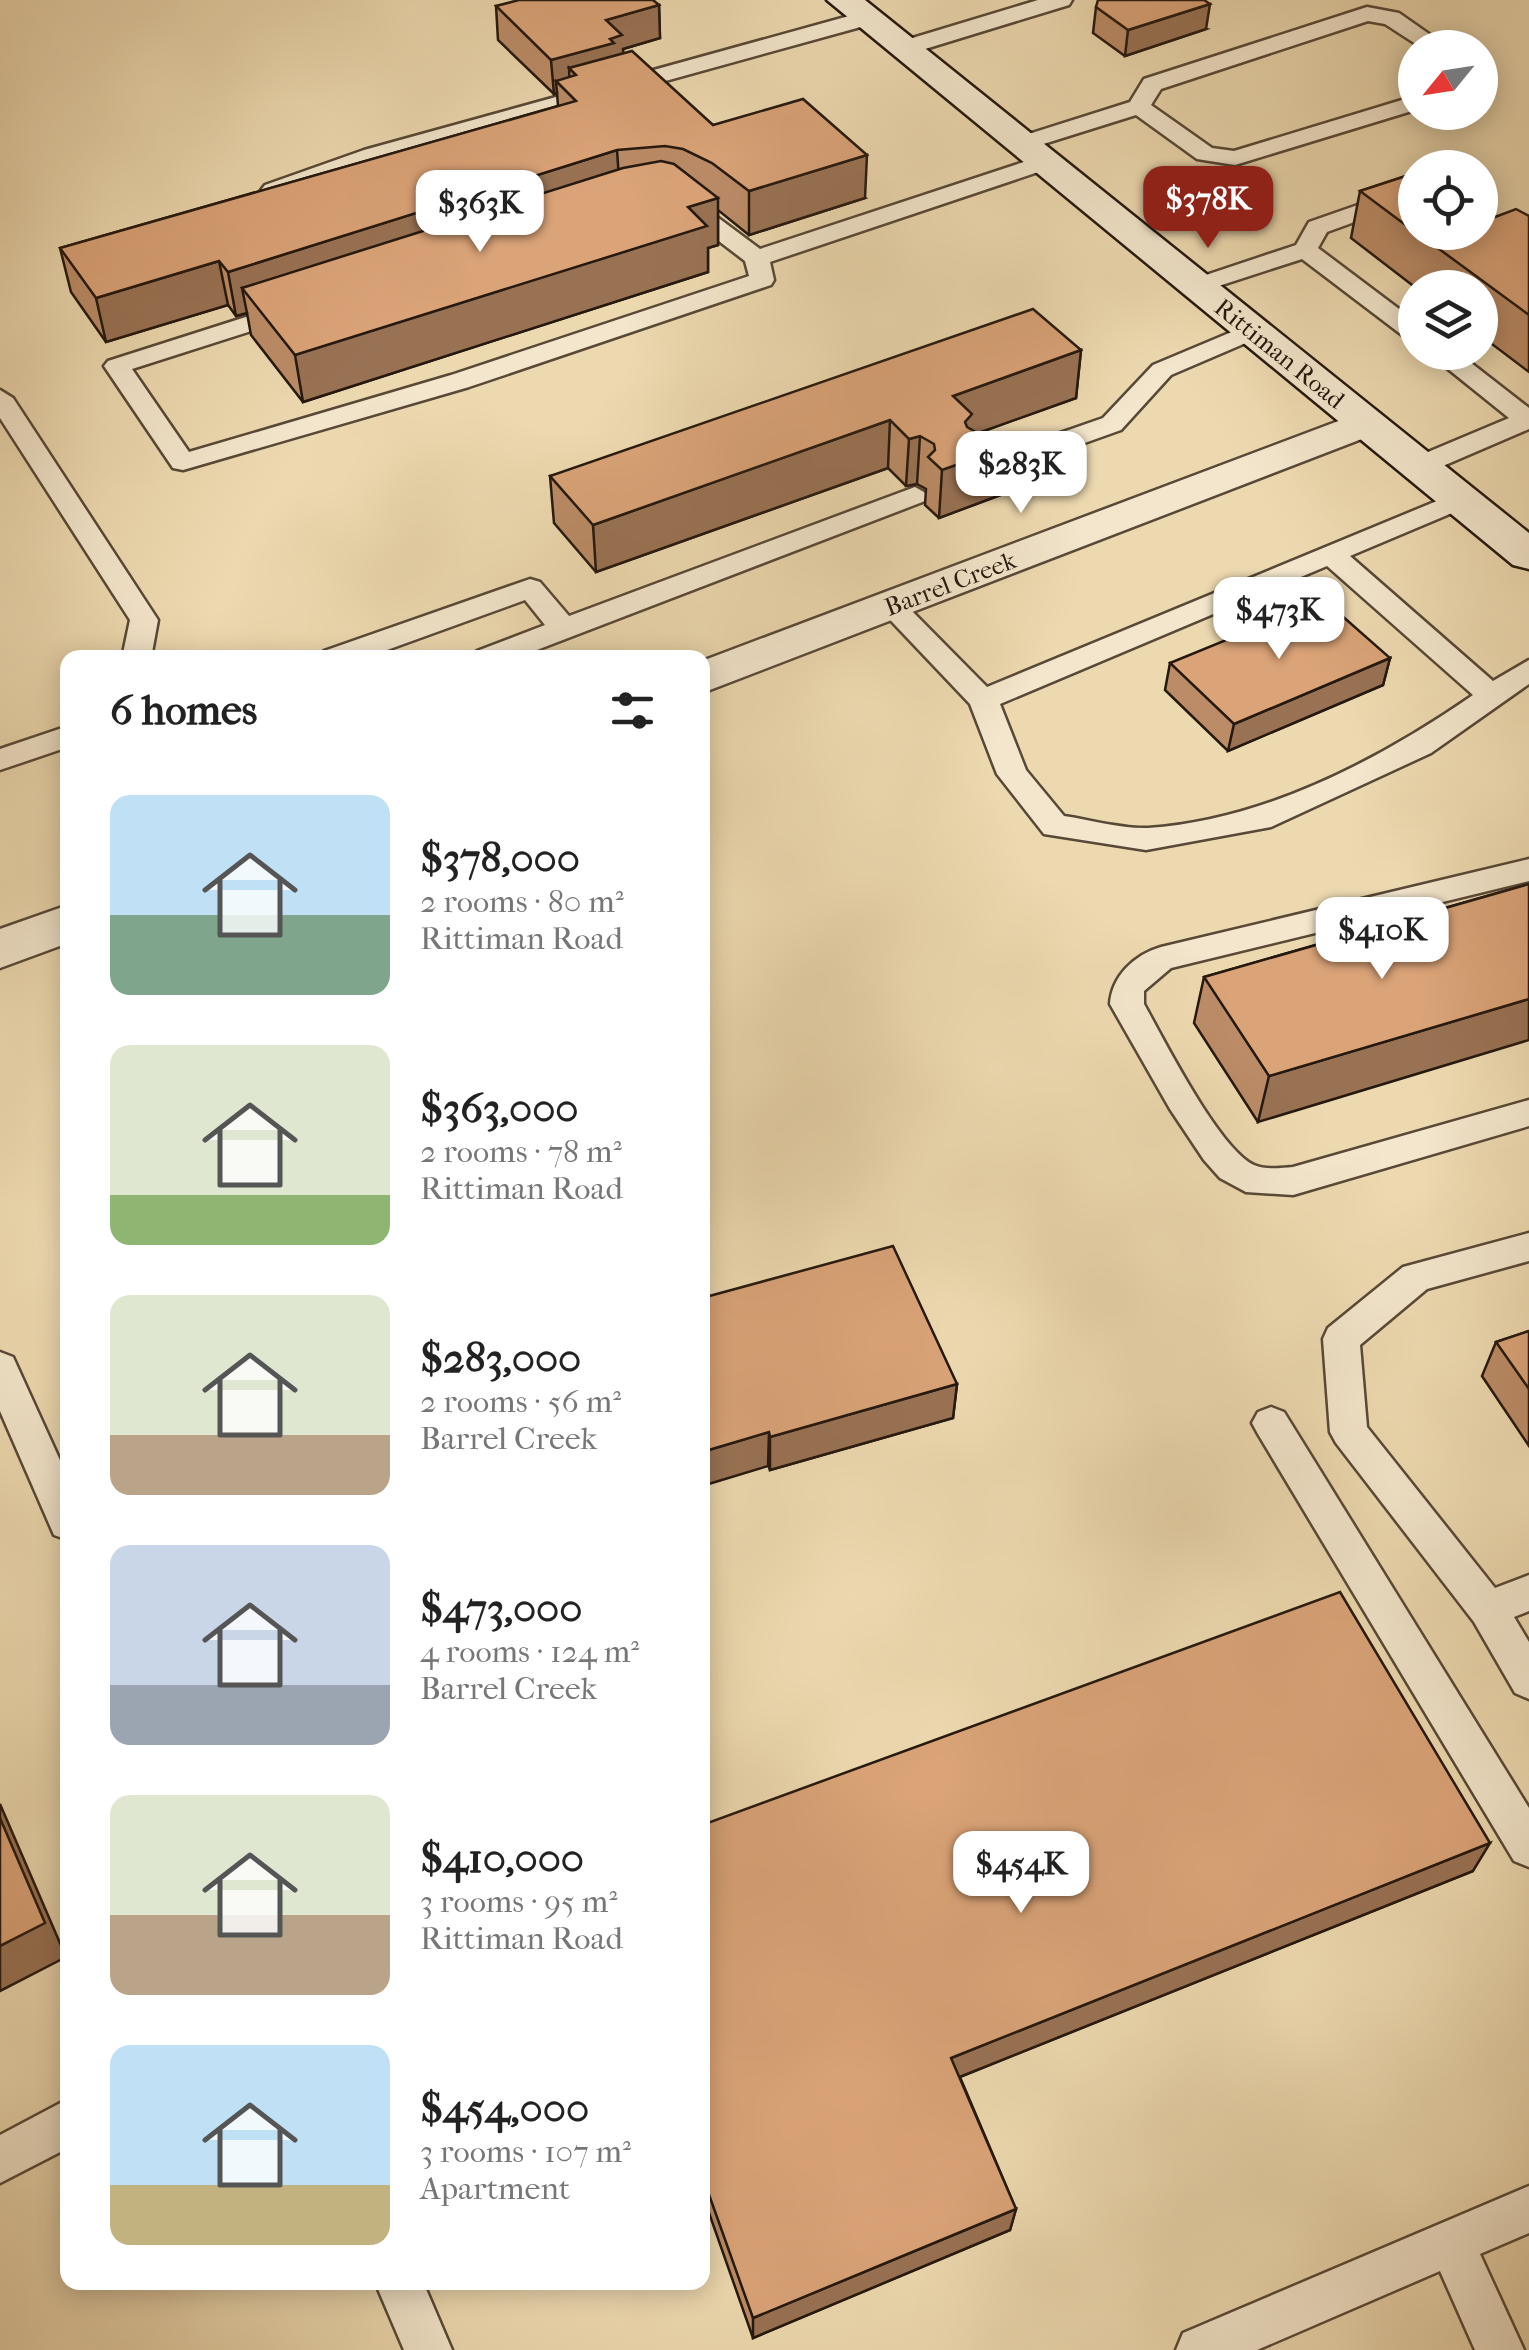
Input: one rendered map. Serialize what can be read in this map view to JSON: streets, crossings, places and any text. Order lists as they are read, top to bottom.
{
  "streets": {
    "main road": ["Rittiman Road", "Barrel Creek"]
  },
  "crossings": [
    ["Rittiman Road", "Barrel Creek"]
  ],
  "north": "bottom left",
  "page": {
    "price": [
      "$378K",
      "$363K",
      "$283K",
      "$473K",
      "$410K",
      "$454K"
    ],
    "heading": "6 homes",
    "list": [
      {
        "name": "$378,000",
        "note": "2 rooms · 80 m² · Rittiman Road"
      },
      {
        "name": "$363,000",
        "note": "2 rooms · 78 m² · Rittiman Road"
      },
      {
        "name": "$283,000",
        "note": "2 rooms · 56 m² · Barrel Creek"
      },
      {
        "name": "$473,000",
        "note": "4 rooms · 124 m² · Barrel Creek"
      },
      {
        "name": "$410,000",
        "note": "3 rooms · 95 m² · Rittiman Road"
      },
      {
        "name": "$454,000",
        "note": "3 rooms · 107 m² · Apartment"
      }
    ]
  }
}
